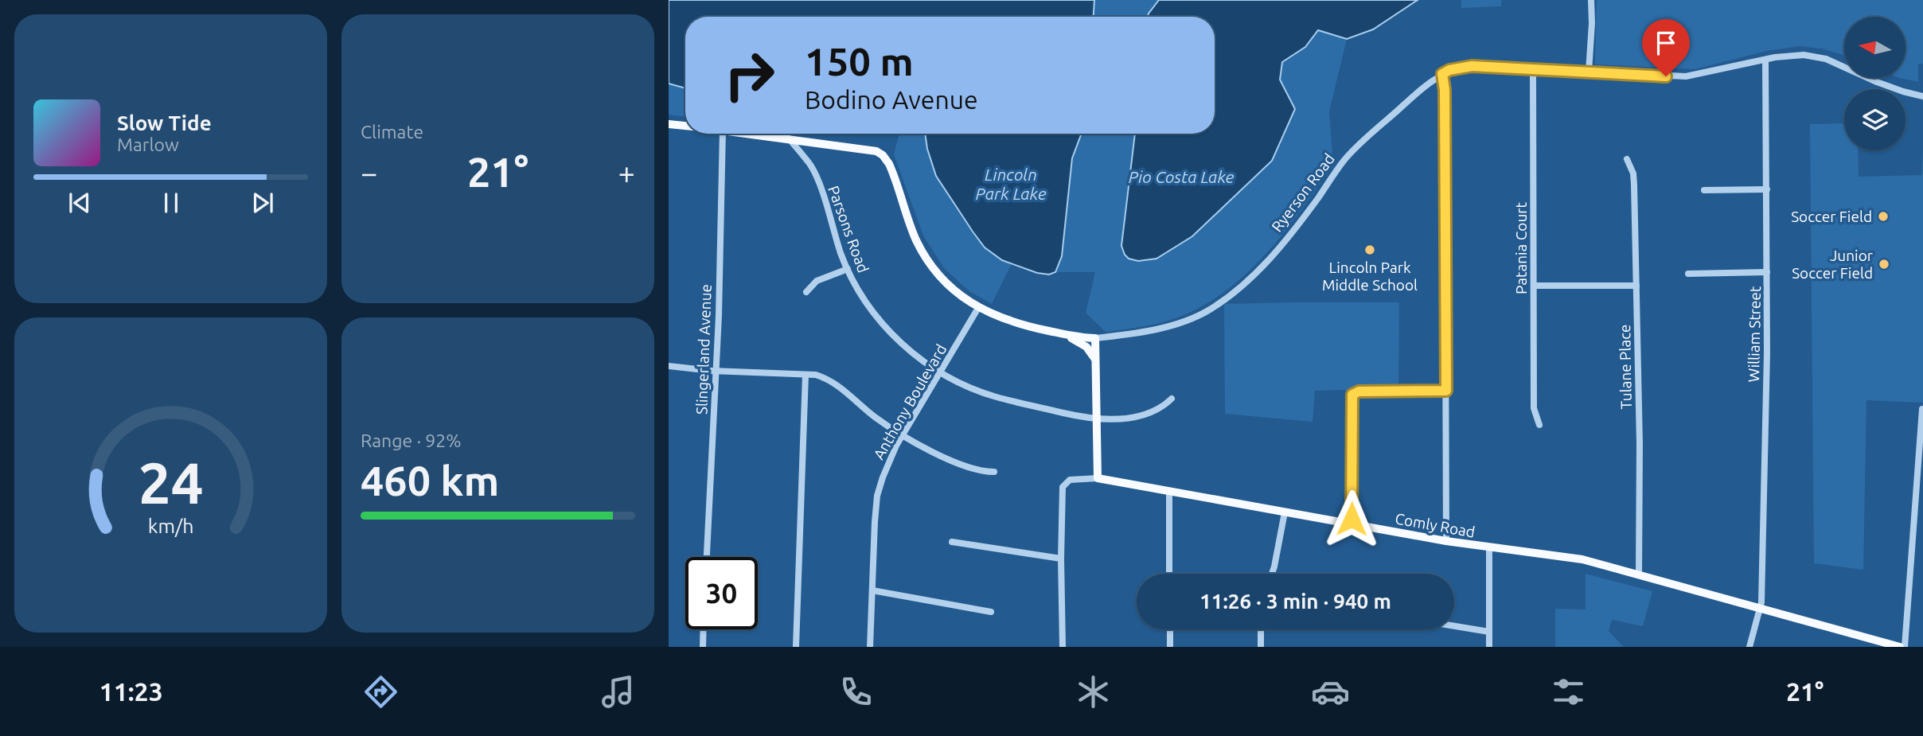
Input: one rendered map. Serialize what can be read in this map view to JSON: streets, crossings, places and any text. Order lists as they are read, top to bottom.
{
  "streets": {
    "main road": ["Ryerson Road", "Comly Road"],
    "street": [
      "Parsons Road",
      "Patania Court",
      "William Street",
      "Slingerland Avenue",
      "Tulane Place",
      "Anthony Boulevard"
    ]
  },
  "crossings": [
    ["Ryerson Road", "Parsons Road"],
    ["Ryerson Road", "Patania Court"],
    ["Ryerson Road", "William Street"],
    ["Ryerson Road", "Anthony Boulevard"],
    ["Parsons Road", "Anthony Boulevard"],
    ["William Street", "Comly Road"],
    ["Tulane Place", "Comly Road"]
  ],
  "water": ["Lincoln Park Lake", "Pio Costa Lake"],
  "places": ["Soccer Field", "Lincoln Park Middle School", "Junior Soccer Field"],
  "north": "left",
  "page": {
    "tile": [
      "Climate",
      ["Range · 92%", "460 km"]
    ],
    "turn": ["150 m", "Bodino Avenue"],
    "song": ["Slow Tide", "Marlow"],
    "heat": ["−", "21°", "+"],
    "limit": "30",
    "trip": "11:26 · 3 min · 940 m",
    "tabs": ["11:23", "21°"],
    "gauge": ["24", "km/h"]
  }
}
